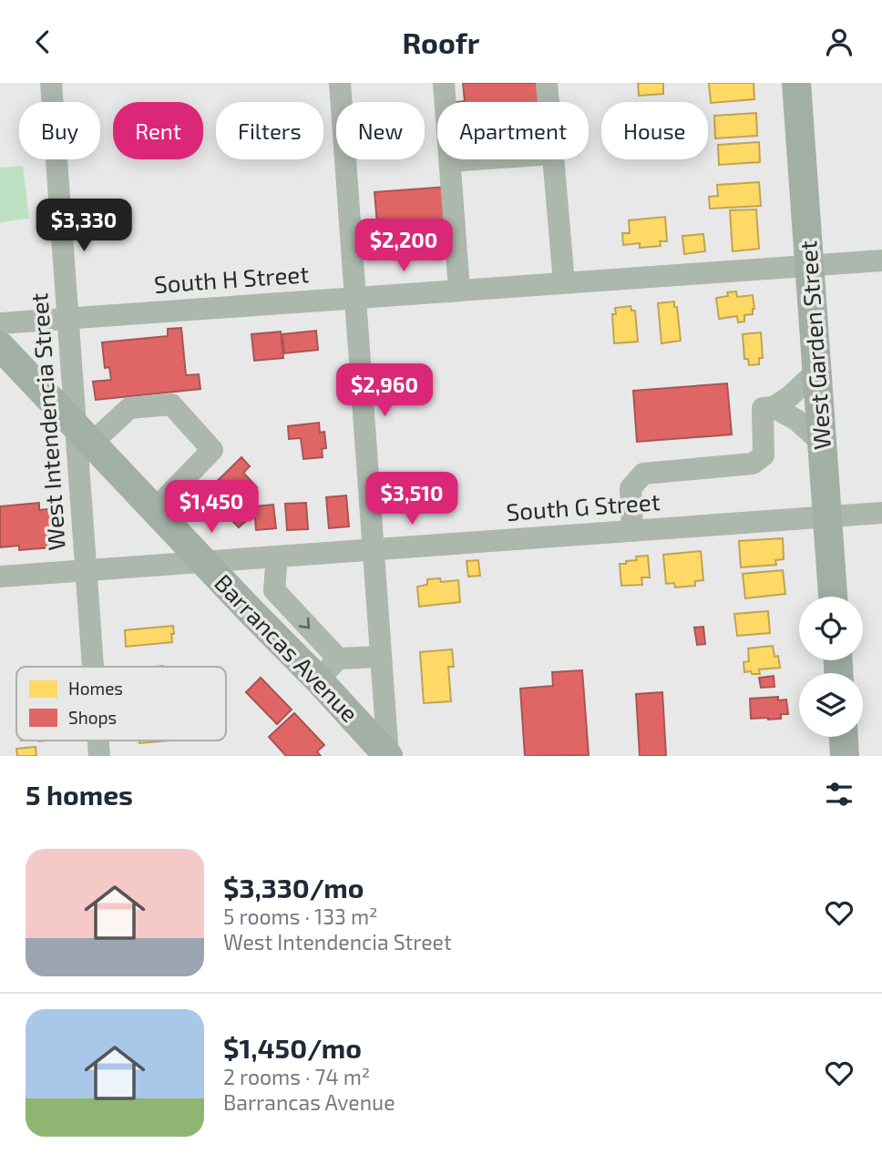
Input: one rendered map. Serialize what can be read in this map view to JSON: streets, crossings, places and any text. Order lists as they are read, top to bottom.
{
  "streets": {
    "main road": ["West Garden Street", "Barrancas Avenue"],
    "street": ["South H Street", "West Intendencia Street", "South G Street"]
  },
  "crossings": [
    ["South H Street", "West Garden Street"],
    ["South H Street", "West Intendencia Street"],
    ["West Garden Street", "South G Street"],
    ["West Intendencia Street", "South G Street"],
    ["West Intendencia Street", "Barrancas Avenue"],
    ["South G Street", "Barrancas Avenue"]
  ],
  "legend": ["Homes", "Shops"],
  "page": {
    "header": "Roofr",
    "chip": [
      "Buy",
      "Rent",
      "Filters",
      "New",
      "Apartment",
      "House"
    ],
    "price": [
      "$3,330",
      "$2,200",
      "$2,960",
      "$3,510",
      "$1,450"
    ],
    "heading": "5 homes",
    "list": [
      {
        "name": "$3,330/mo",
        "note": "5 rooms · 133 m² · West Intendencia Street"
      },
      {
        "name": "$1,450/mo",
        "note": "2 rooms · 74 m² · Barrancas Avenue"
      }
    ]
  }
}
